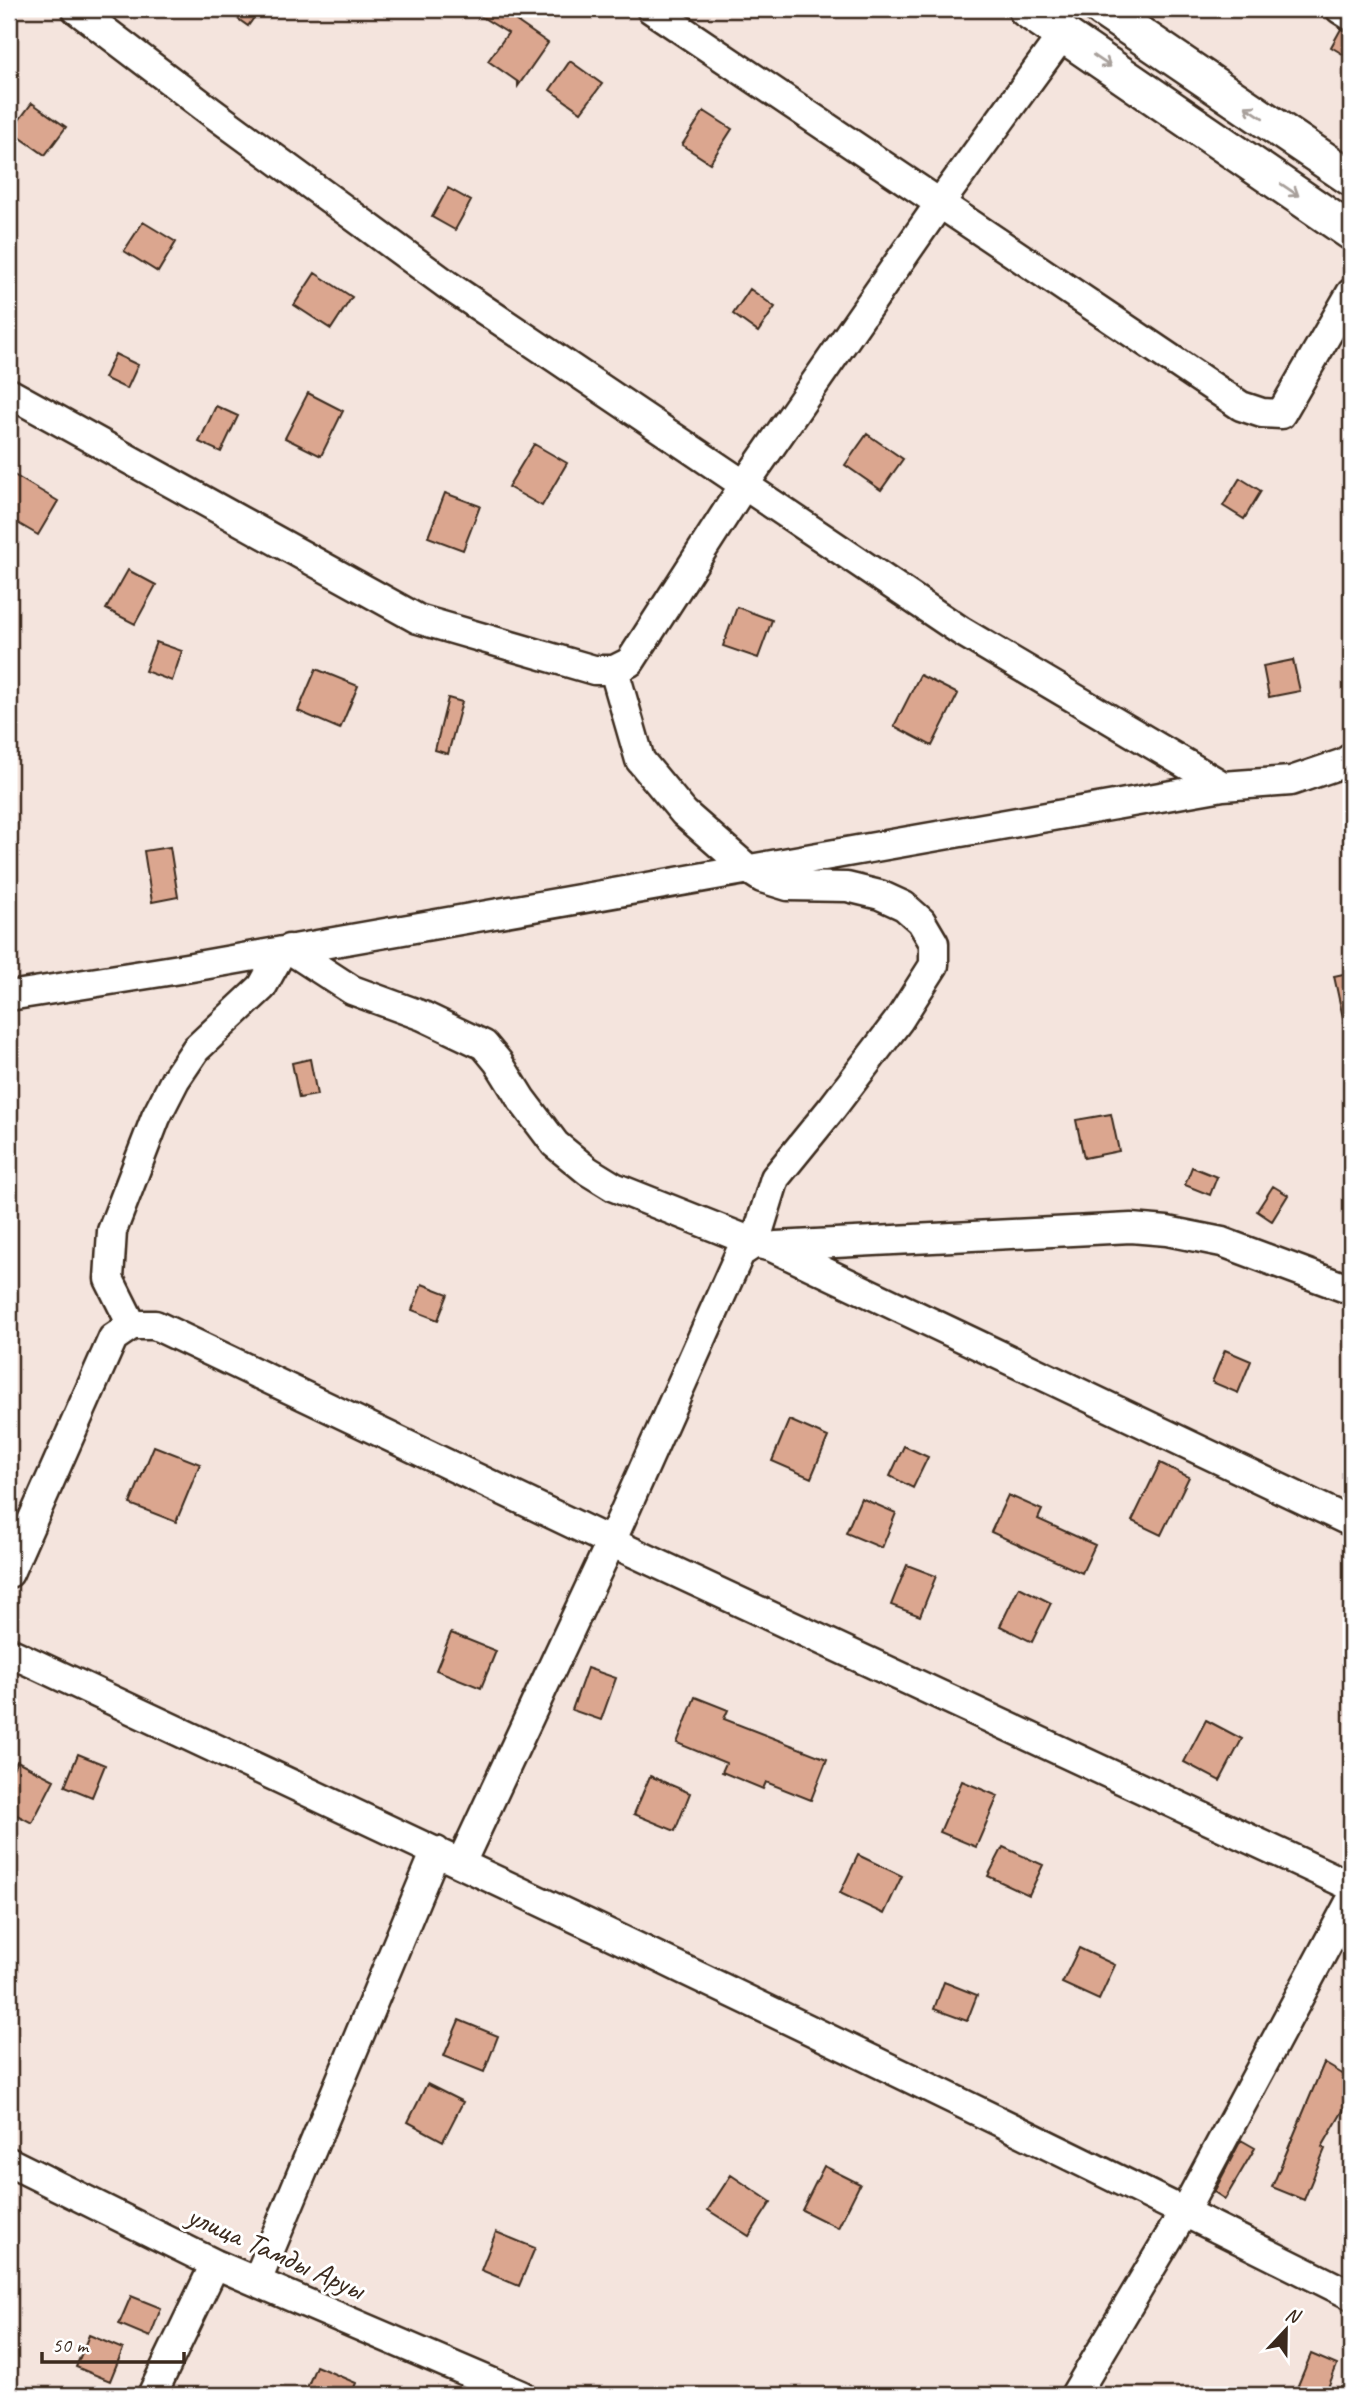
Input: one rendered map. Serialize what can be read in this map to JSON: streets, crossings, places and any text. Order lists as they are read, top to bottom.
{
  "streets": {
    "street": ["улица Тамды Аруы"]
  },
  "scale_bar": "50 m",
  "north": "top"
}
